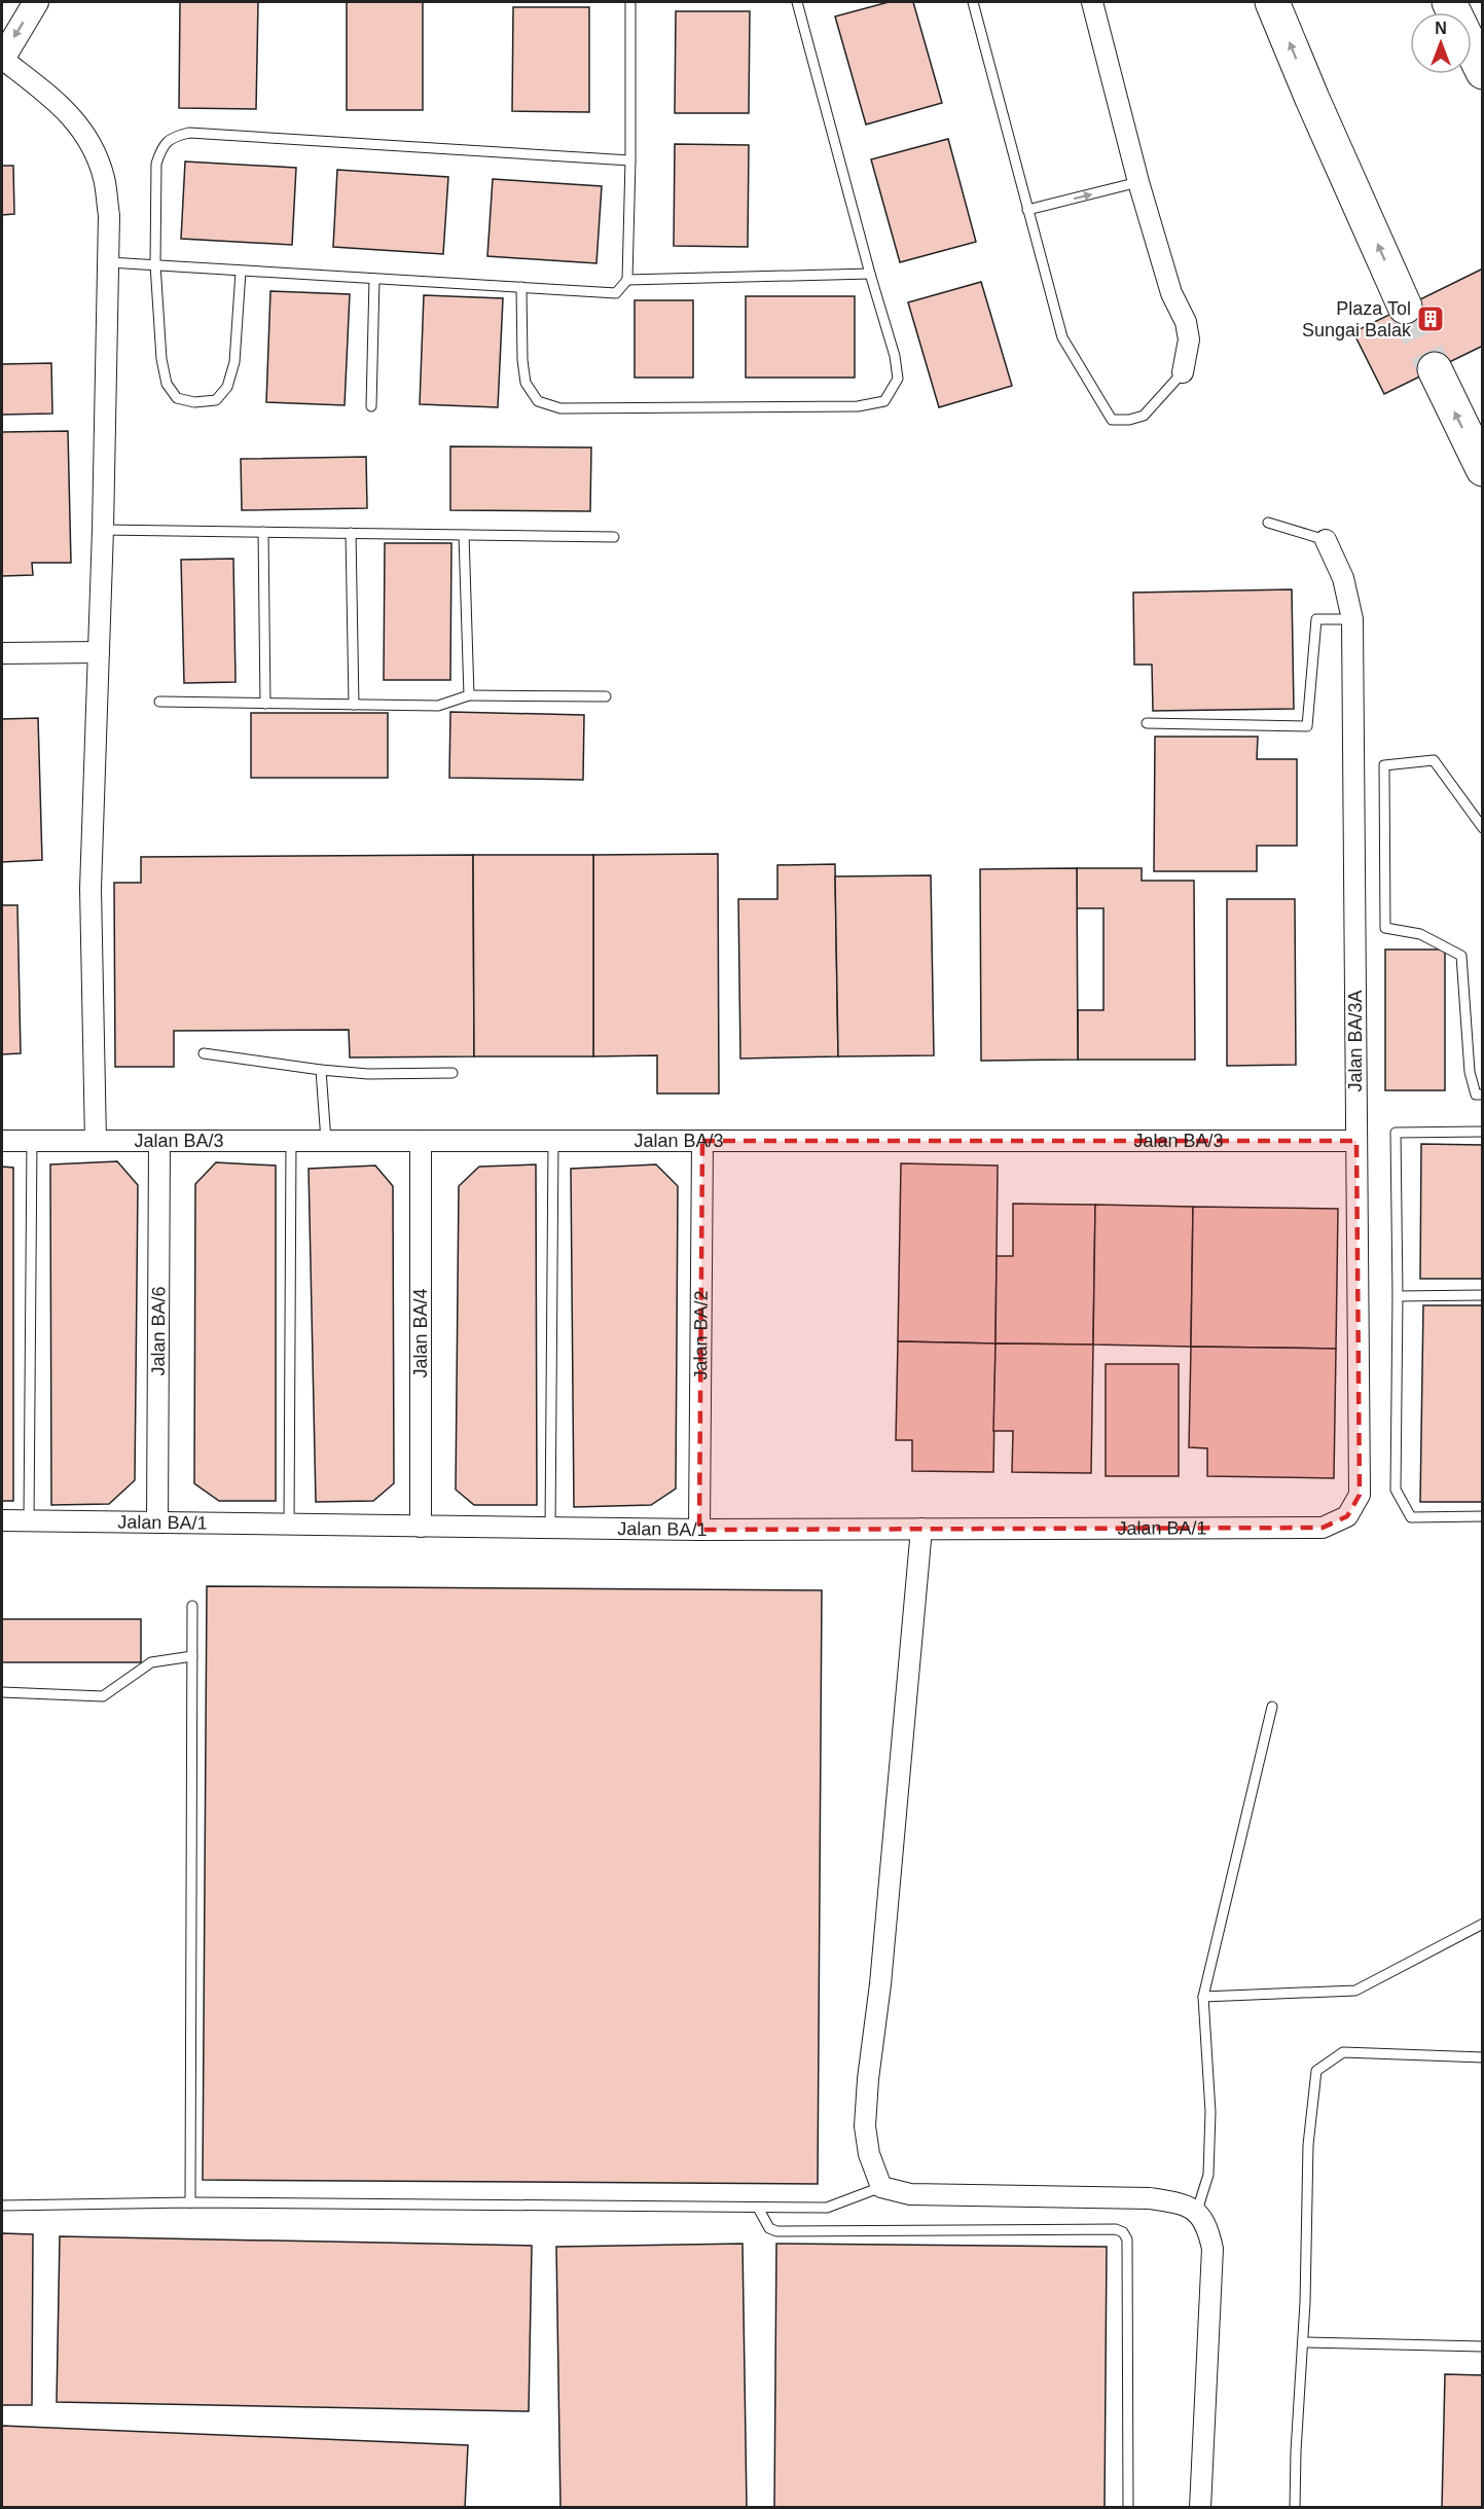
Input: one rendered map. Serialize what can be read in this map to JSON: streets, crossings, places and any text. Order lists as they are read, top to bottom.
{
  "streets": {
    "street": [
      "Jalan BA/3A",
      "Jalan BA/3",
      "Jalan BA/6",
      "Jalan BA/4",
      "Jalan BA/2",
      "Jalan BA/1"
    ]
  },
  "crossings": [
    ["Jalan BA/3A", "Jalan BA/3"],
    ["Jalan BA/3A", "Jalan BA/1"],
    ["Jalan BA/3", "Jalan BA/6"],
    ["Jalan BA/3", "Jalan BA/4"],
    ["Jalan BA/3", "Jalan BA/2"],
    ["Jalan BA/6", "Jalan BA/1"],
    ["Jalan BA/4", "Jalan BA/1"],
    ["Jalan BA/2", "Jalan BA/1"]
  ],
  "places": {
    "building": ["Plaza Tol Sungai Balak"]
  },
  "north": "top"
}
